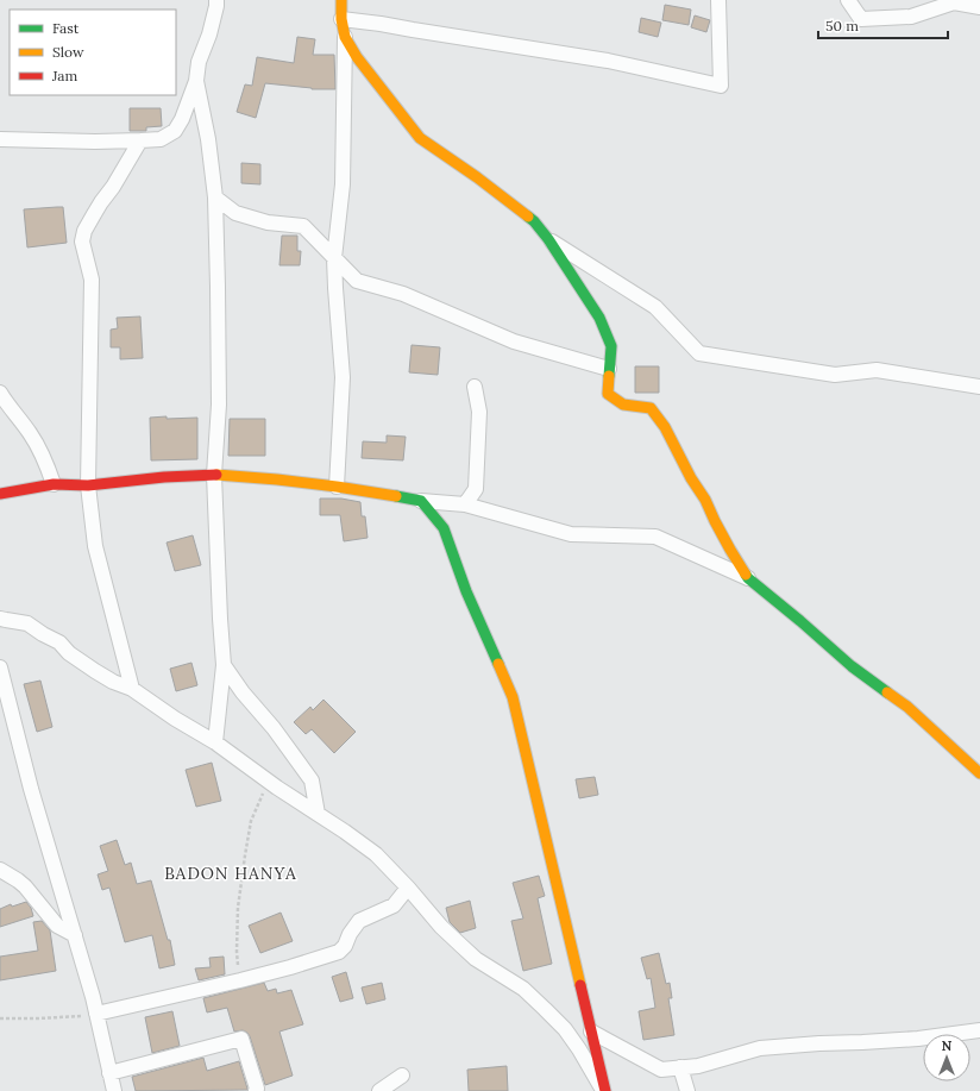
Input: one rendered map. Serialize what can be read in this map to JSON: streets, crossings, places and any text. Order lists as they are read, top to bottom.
{
  "districts": ["BADON HANYA"],
  "legend": ["Fast", "Slow", "Jam"],
  "scale_bar": "50 m",
  "north": "top"
}
